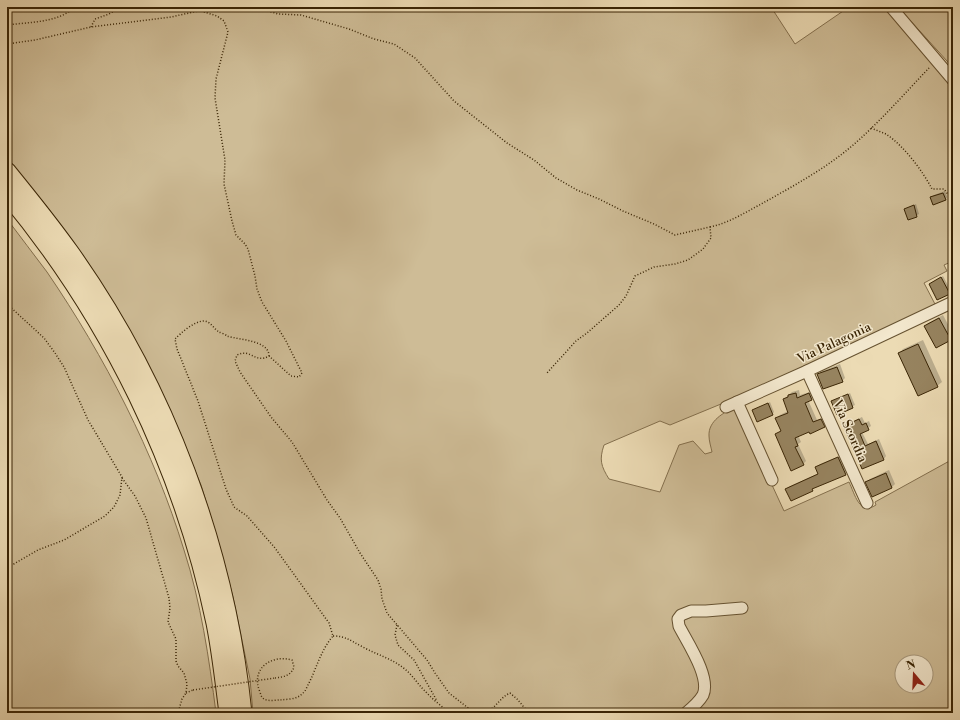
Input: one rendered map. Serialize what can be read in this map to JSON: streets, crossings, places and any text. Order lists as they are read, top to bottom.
{
  "streets": {
    "street": ["Via Palagonia", "Via Scordia"]
  },
  "crossings": [
    ["Via Palagonia", "Via Scordia"]
  ],
  "north": "top"
}
